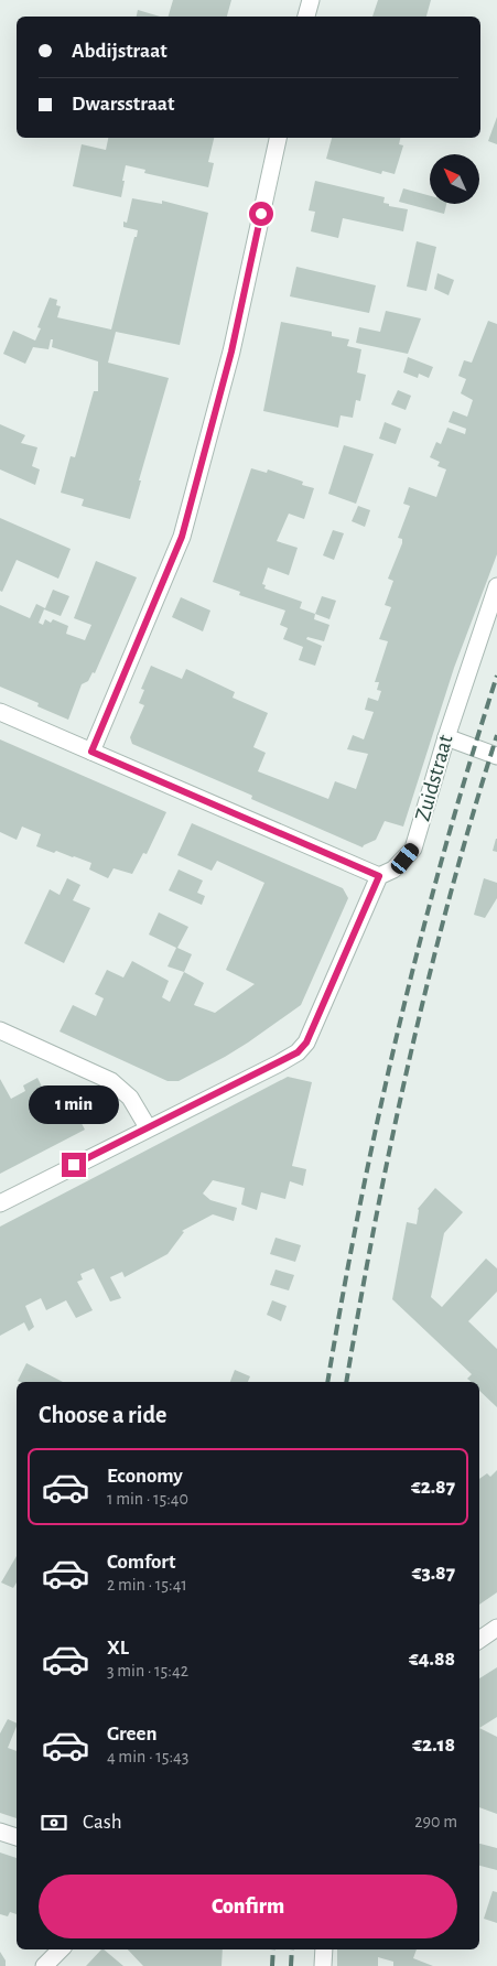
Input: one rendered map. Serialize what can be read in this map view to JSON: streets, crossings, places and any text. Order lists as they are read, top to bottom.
{
  "streets": {
    "street": ["Zuidstraat"]
  },
  "north": "top left",
  "page": {
    "banner": ["Abdijstraat", "Dwarsstraat"],
    "bubble": "1 min",
    "heading": "Choose a ride",
    "list": [
      {
        "name": "Economy",
        "note": "1 min · 15:40",
        "value": "€2.87"
      },
      {
        "name": "Comfort",
        "note": "2 min · 15:41",
        "value": "€3.87"
      },
      {
        "name": "XL",
        "note": "3 min · 15:42",
        "value": "€4.88"
      },
      {
        "name": "Green",
        "note": "4 min · 15:43",
        "value": "€2.18"
      }
    ],
    "pay": ["Cash", "290 m"],
    "buttons": "Confirm"
  }
}
